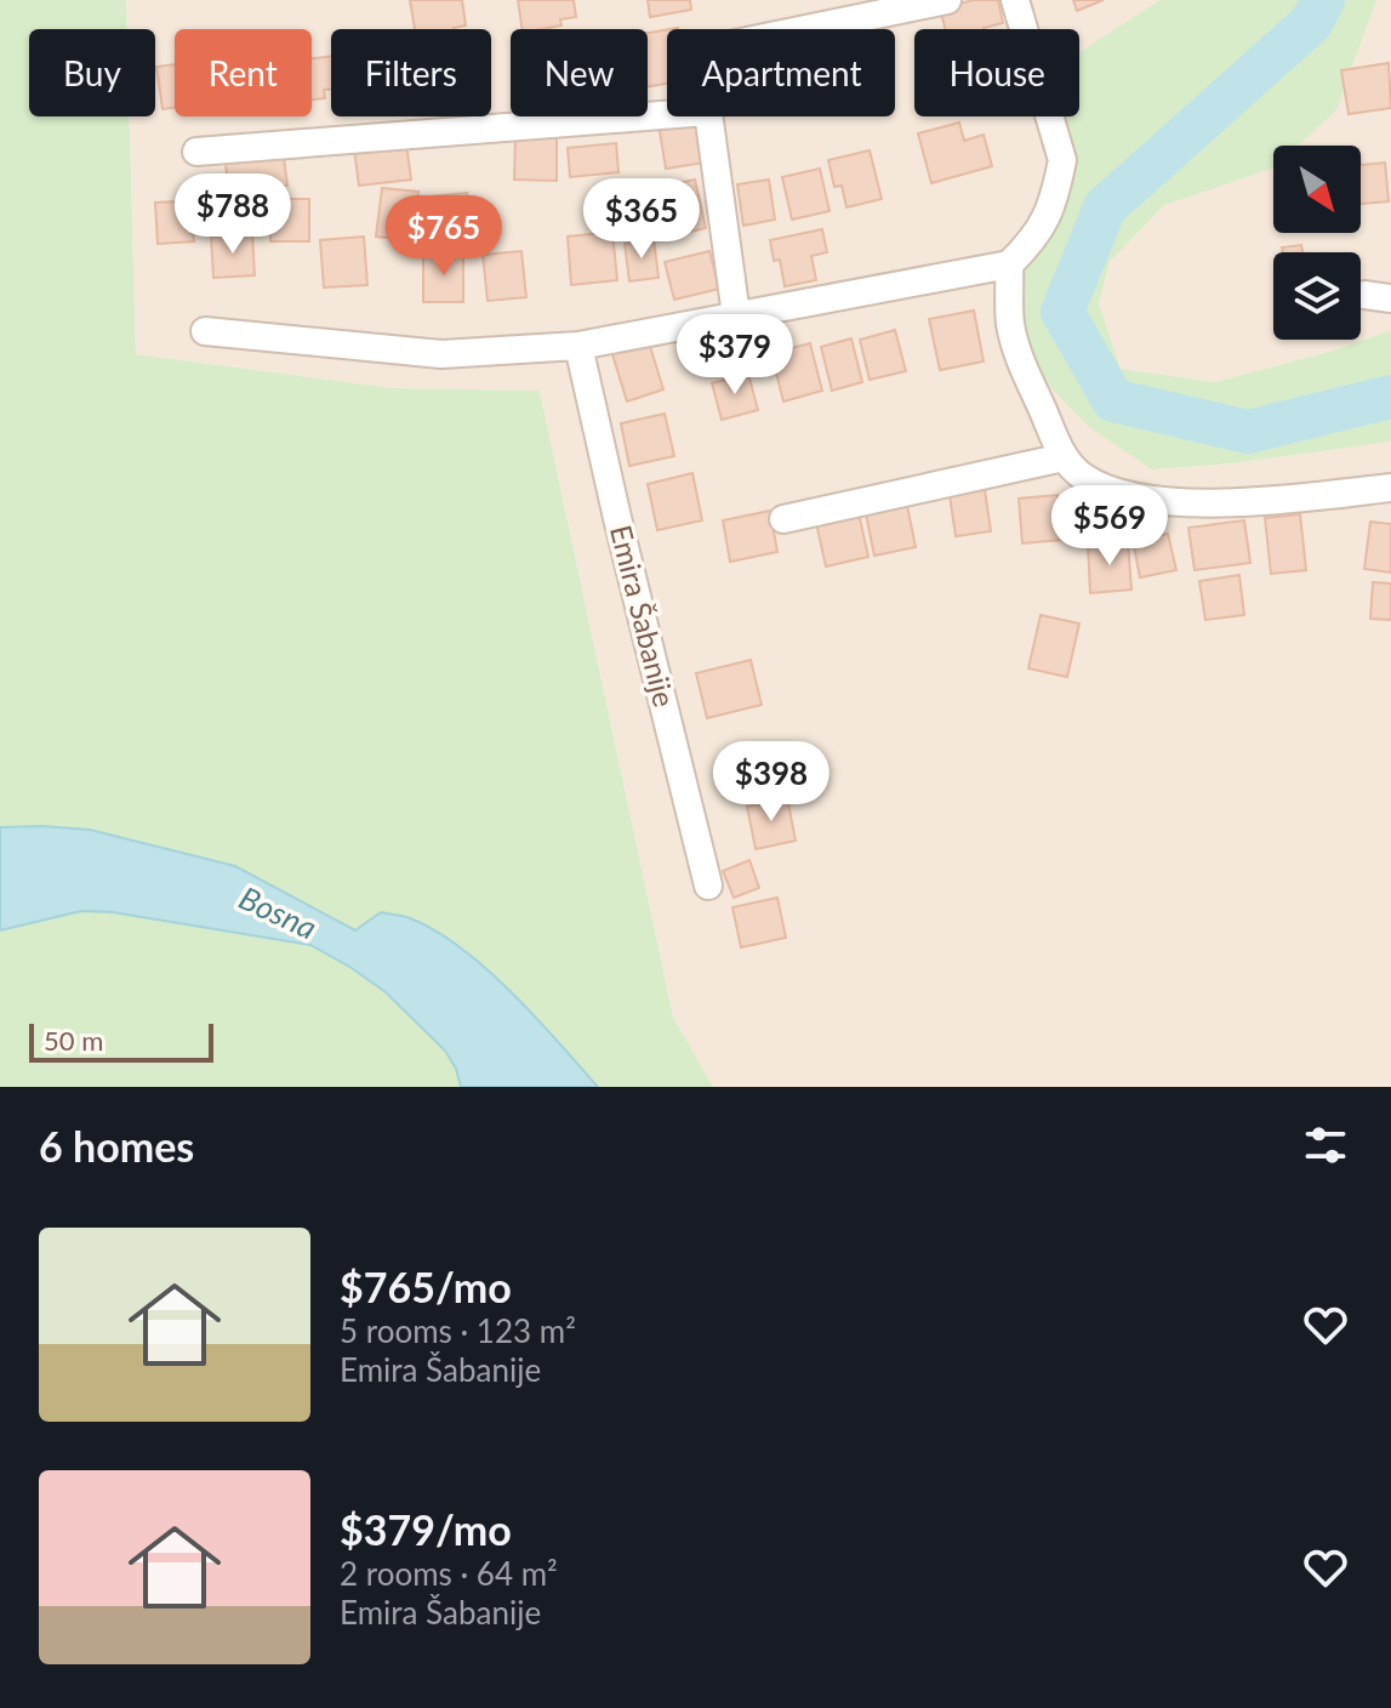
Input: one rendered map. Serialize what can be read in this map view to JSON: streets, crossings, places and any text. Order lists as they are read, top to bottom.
{
  "streets": {
    "street": ["Emira Šabanije"]
  },
  "water": ["Bosna"],
  "scale_bar": "50 m",
  "north": "bottom right",
  "page": {
    "chip": [
      "Buy",
      "Rent",
      "Filters",
      "New",
      "Apartment",
      "House"
    ],
    "price": [
      "$788",
      "$365",
      "$765",
      "$379",
      "$569",
      "$398"
    ],
    "scale": "50 m",
    "heading": "6 homes",
    "list": [
      {
        "name": "$765/mo",
        "note": "5 rooms · 123 m² · Emira Šabanije"
      },
      {
        "name": "$379/mo",
        "note": "2 rooms · 64 m² · Emira Šabanije"
      }
    ]
  }
}
